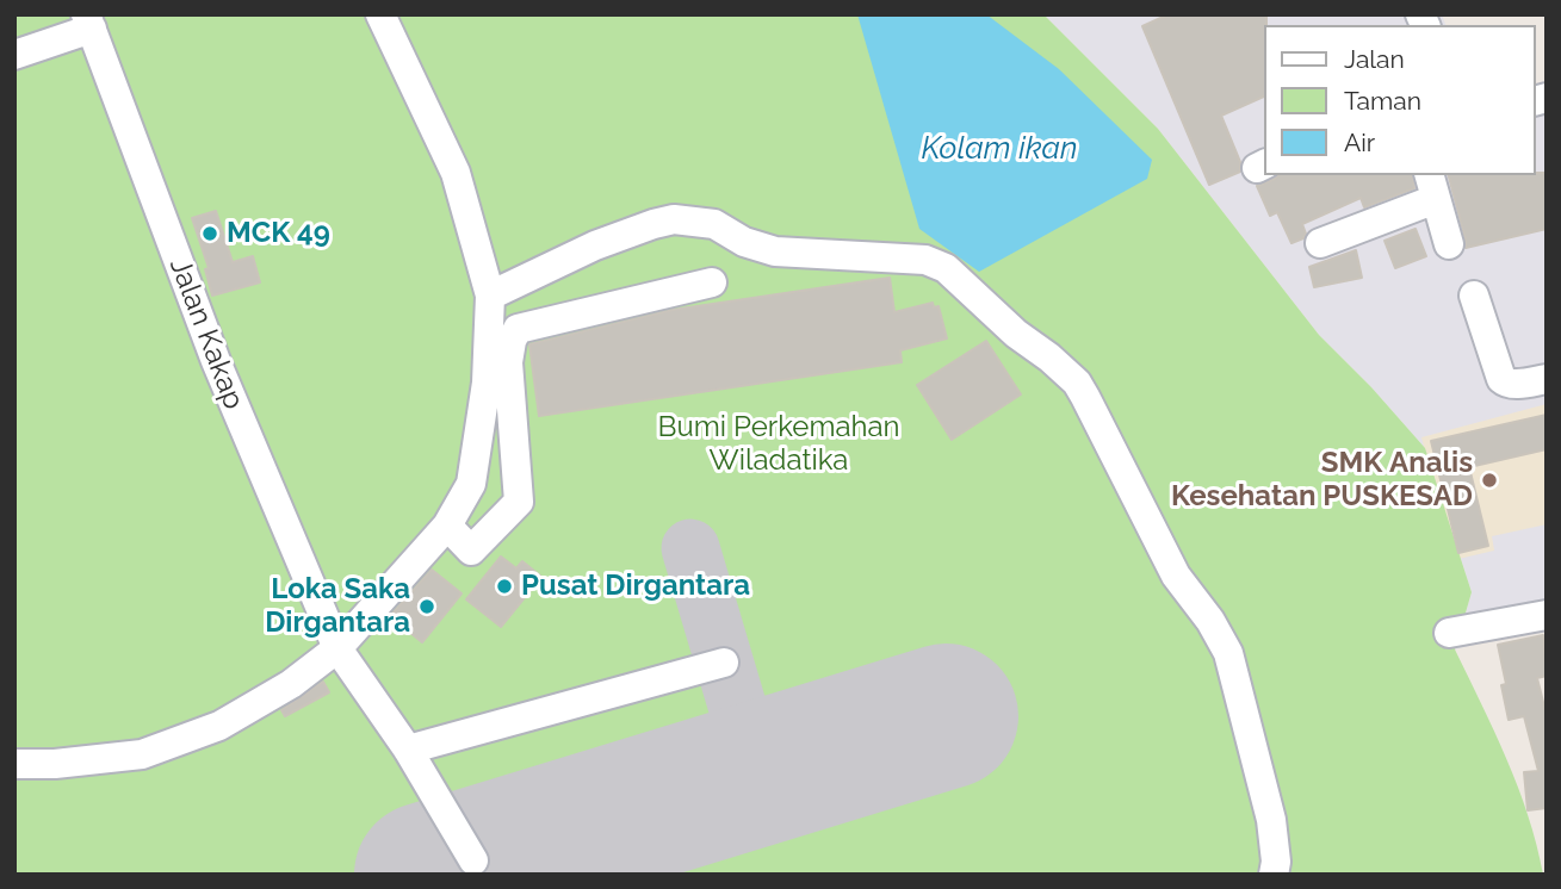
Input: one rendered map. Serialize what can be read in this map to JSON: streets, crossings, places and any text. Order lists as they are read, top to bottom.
{
  "streets": {
    "street": ["Jalan Kakap"]
  },
  "water": ["Kolam ikan"],
  "parks": ["Bumi Perkemahan Wiladatika"],
  "places": [
    "MCK 49",
    "SMK Analis Kesehatan PUSKESAD",
    "Pusat Dirgantara",
    "Loka Saka Dirgantara"
  ],
  "legend": ["Jalan", "Taman", "Air"]
}
